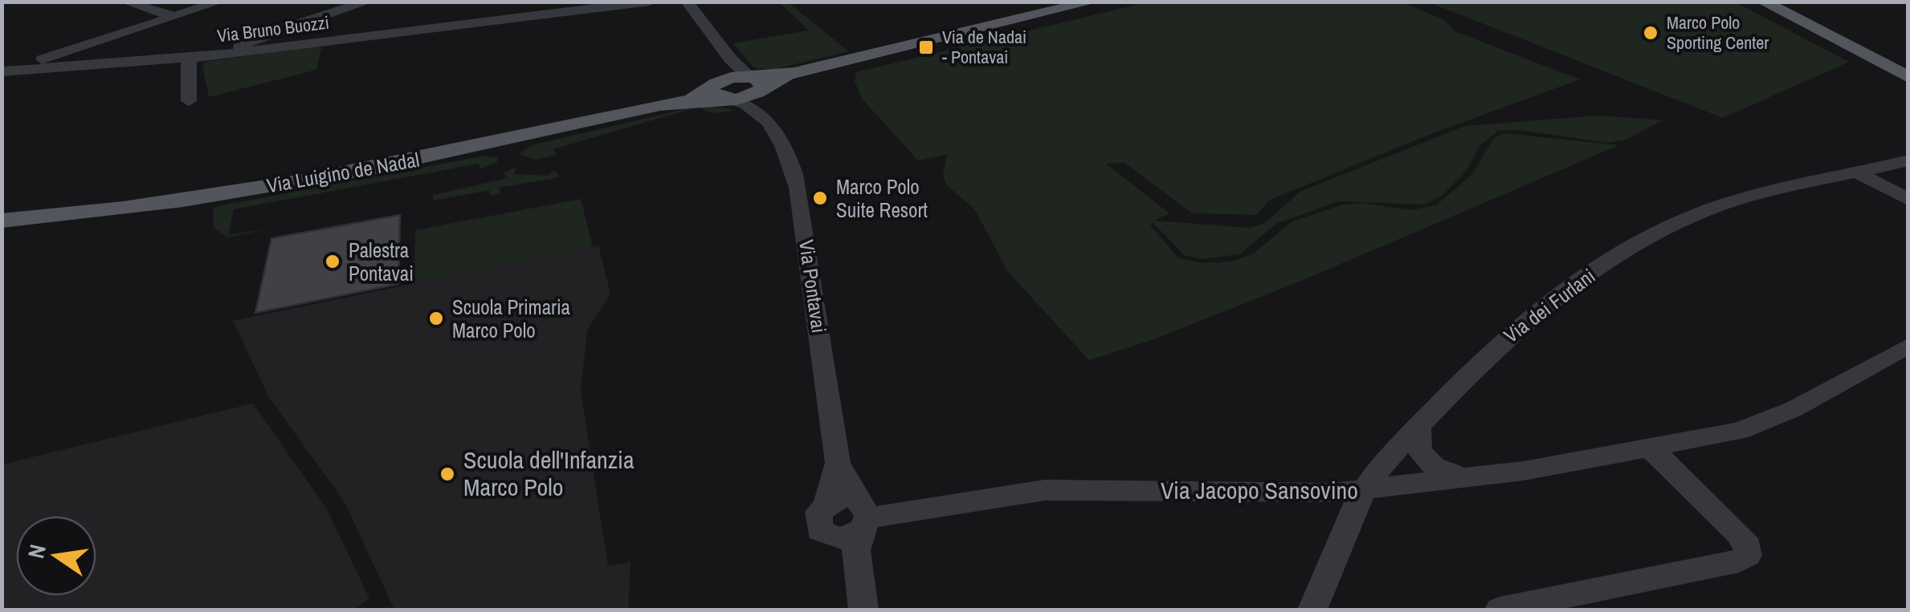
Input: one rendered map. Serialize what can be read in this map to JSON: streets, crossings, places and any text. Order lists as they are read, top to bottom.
{
  "streets": {
    "main road": ["Via Luigino de Nadal"],
    "street": [
      "Via Bruno Buozzi",
      "Via Pontavai",
      "Via dei Furlani",
      "Via Jacopo Sansovino"
    ]
  },
  "crossings": [
    ["Via Luigino de Nadal", "Via Pontavai"],
    ["Via Pontavai", "Via Jacopo Sansovino"],
    ["Via dei Furlani", "Via Jacopo Sansovino"]
  ],
  "places": {
    "other": [
      "Marco Polo Sporting Center",
      "Marco Polo Suite Resort",
      "Palestra Pontavai",
      "Scuola Primaria Marco Polo",
      "Scuola dell'Infanzia Marco Polo"
    ],
    "transit": ["Via de Nadai - Pontavai"]
  },
  "north": "left"
}
